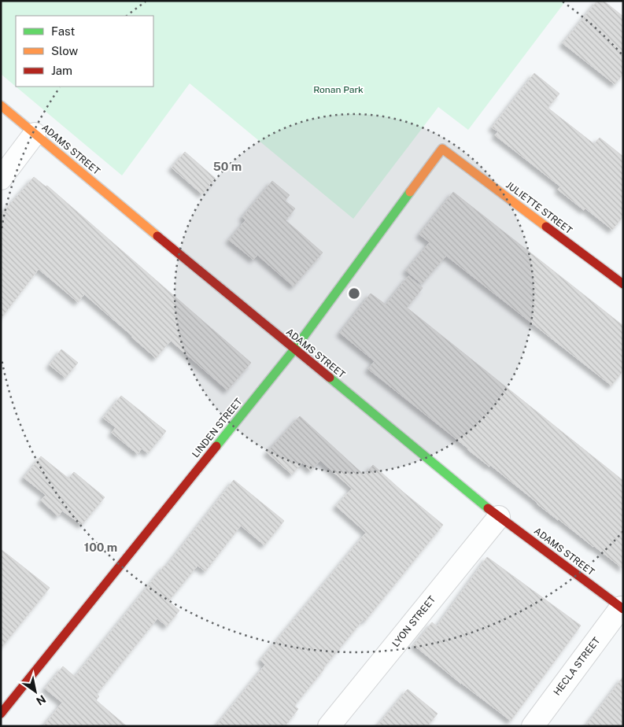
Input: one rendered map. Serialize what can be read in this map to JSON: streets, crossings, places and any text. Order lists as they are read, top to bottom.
{
  "streets": {
    "street": [
      "ADAMS STREET",
      "JULIETTE STREET",
      "LINDEN STREET",
      "LYON STREET",
      "HECLA STREET"
    ]
  },
  "crossings": [
    ["ADAMS STREET", "LINDEN STREET"],
    ["ADAMS STREET", "LYON STREET"],
    ["ADAMS STREET", "HECLA STREET"],
    ["JULIETTE STREET", "LINDEN STREET"]
  ],
  "parks": ["Ronan Park"],
  "legend": ["Fast", "Slow", "Jam"],
  "north": "bottom right",
  "rings": ["50 m", "100 m"]
}
